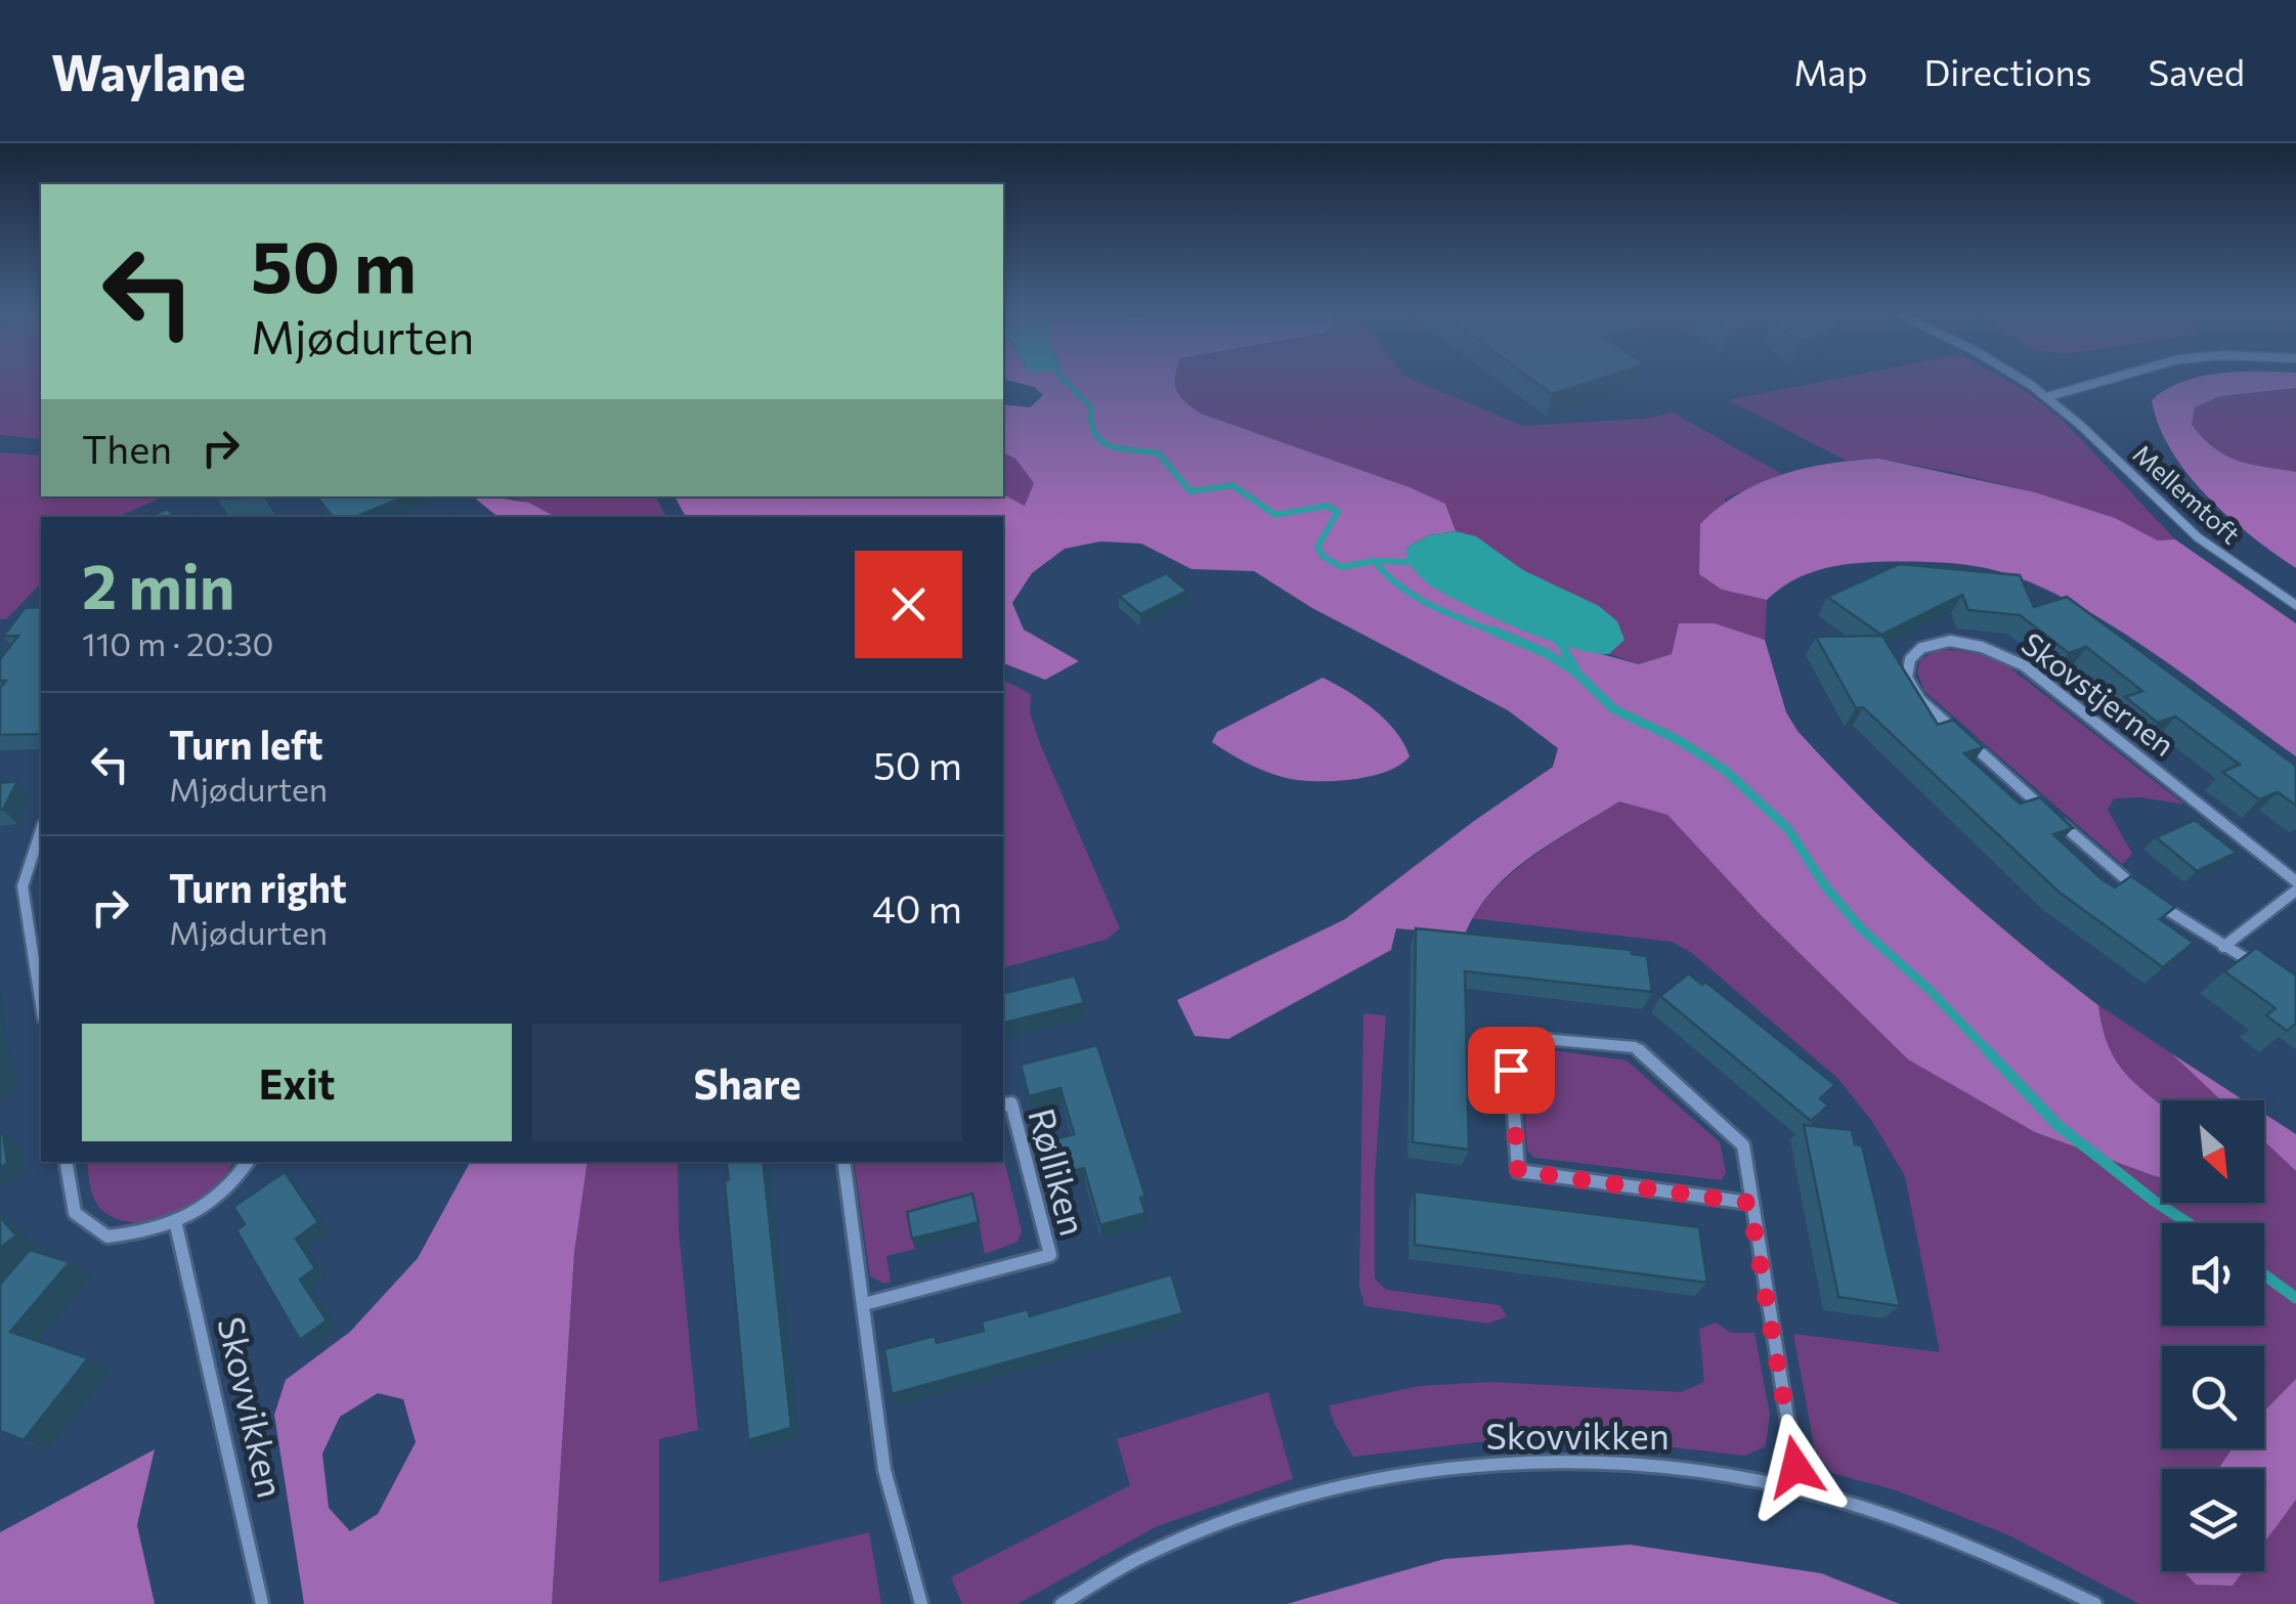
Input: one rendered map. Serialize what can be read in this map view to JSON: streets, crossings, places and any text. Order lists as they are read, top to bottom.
{
  "streets": {
    "street": [
      "Mellemtoft",
      "Skovstjernen",
      "Rølliken",
      "Skovvikken"
    ]
  },
  "north": "bottom right",
  "page": {
    "header": "Waylane",
    "nav": ["Map", "Directions", "Saved"],
    "turn": ["50 m", "Mjødurten"],
    "then": "Then",
    "heading": ["2 min", "110 m · 20:30"],
    "list": [
      {
        "name": "Turn left",
        "note": "Mjødurten",
        "value": "50 m"
      },
      {
        "name": "Turn right",
        "note": "Mjødurten",
        "value": "40 m"
      }
    ],
    "buttons": ["Exit", "Share"]
  }
}
